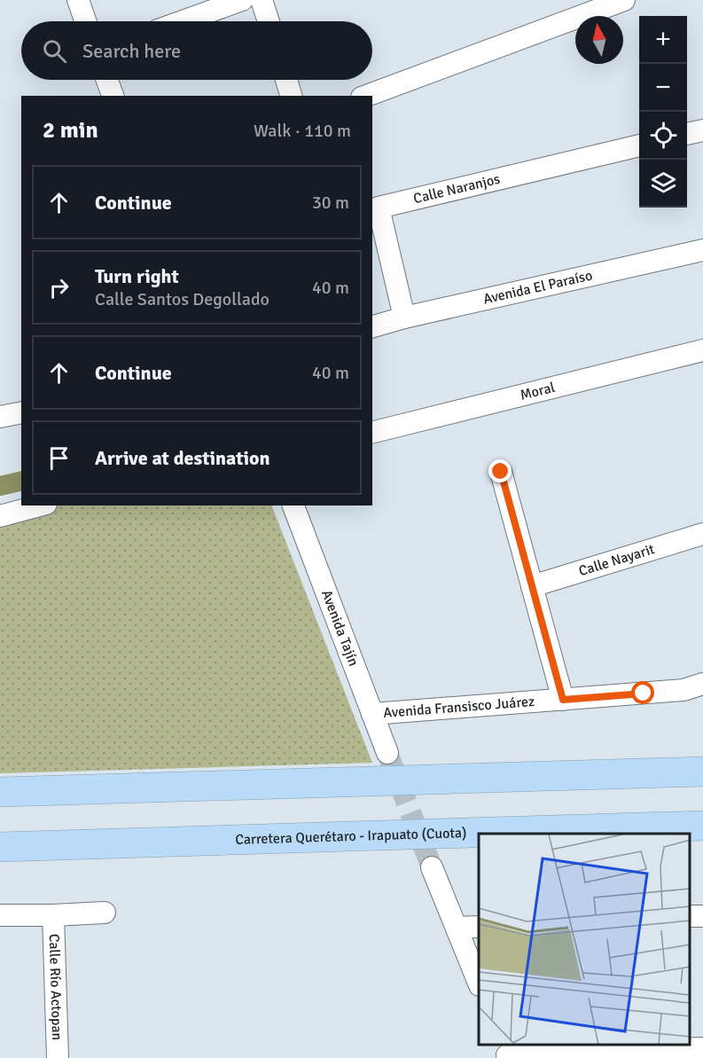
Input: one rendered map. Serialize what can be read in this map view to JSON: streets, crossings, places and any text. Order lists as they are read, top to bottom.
{
  "streets": {
    "highway": ["Carretera Querétaro - Irapuato (Cuota)"],
    "street": [
      "Calle Naranjos",
      "Avenida El Paraíso",
      "Moral",
      "Calle Nayarit",
      "Avenida Tajín",
      "Avenida Fransisco Juárez",
      "Calle Río Actopan"
    ]
  },
  "crossings": [
    ["Calle Naranjos", "Avenida El Paraíso"],
    ["Avenida Tajín", "Avenida Fransisco Juárez"]
  ],
  "north": "top",
  "page": {
    "map_buttons": ["+", "−"],
    "search": "Search here",
    "heading": ["2 min", "Walk · 110 m"],
    "list": [
      ["Continue", "30 m"],
      ["Turn right", "Calle Santos Degollado", "40 m"],
      ["Continue", "40 m"],
      "Arrive at destination"
    ]
  }
}
